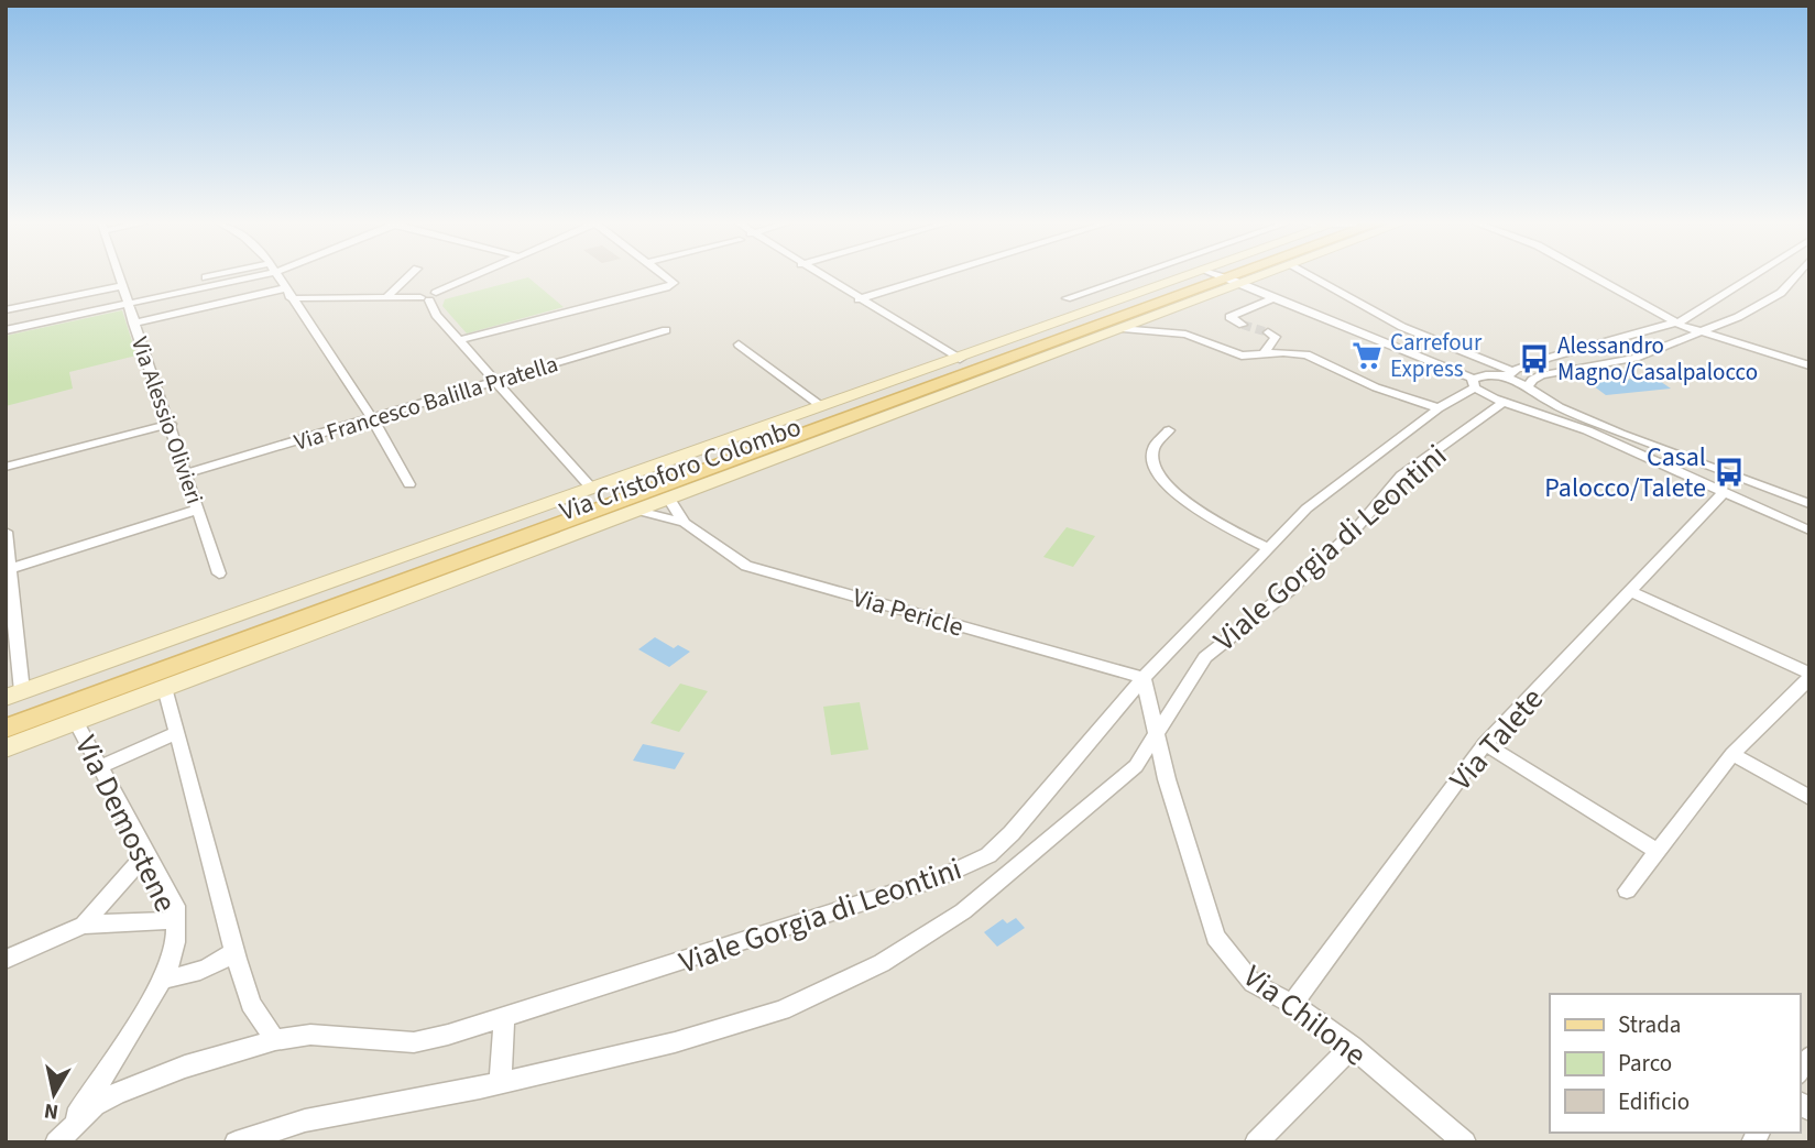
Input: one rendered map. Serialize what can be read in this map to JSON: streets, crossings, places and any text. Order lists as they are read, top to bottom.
{
  "streets": {
    "main road": ["Via Cristoforo Colombo"],
    "street": [
      "Via Francesco Balilla Pratella",
      "Via Alessio Olivieri",
      "Viale Gorgia di Leontini",
      "Via Pericle",
      "Via Talete",
      "Via Demostene",
      "Via Chilone"
    ]
  },
  "crossings": [
    ["Via Francesco Balilla Pratella", "Via Alessio Olivieri"],
    ["Via Cristoforo Colombo", "Via Pericle"],
    ["Via Cristoforo Colombo", "Via Demostene"],
    ["Viale Gorgia di Leontini", "Via Pericle"],
    ["Viale Gorgia di Leontini", "Via Demostene"],
    ["Viale Gorgia di Leontini", "Via Chilone"],
    ["Via Pericle", "Via Chilone"],
    ["Via Talete", "Via Chilone"]
  ],
  "places": {
    "supermarket": ["Carrefour Express"],
    "bus stop": ["Alessandro Magno/Casalpalocco", "Casal Palocco/Talete"]
  },
  "legend": ["Strada", "Parco", "Edificio"],
  "north": "bottom"
}
